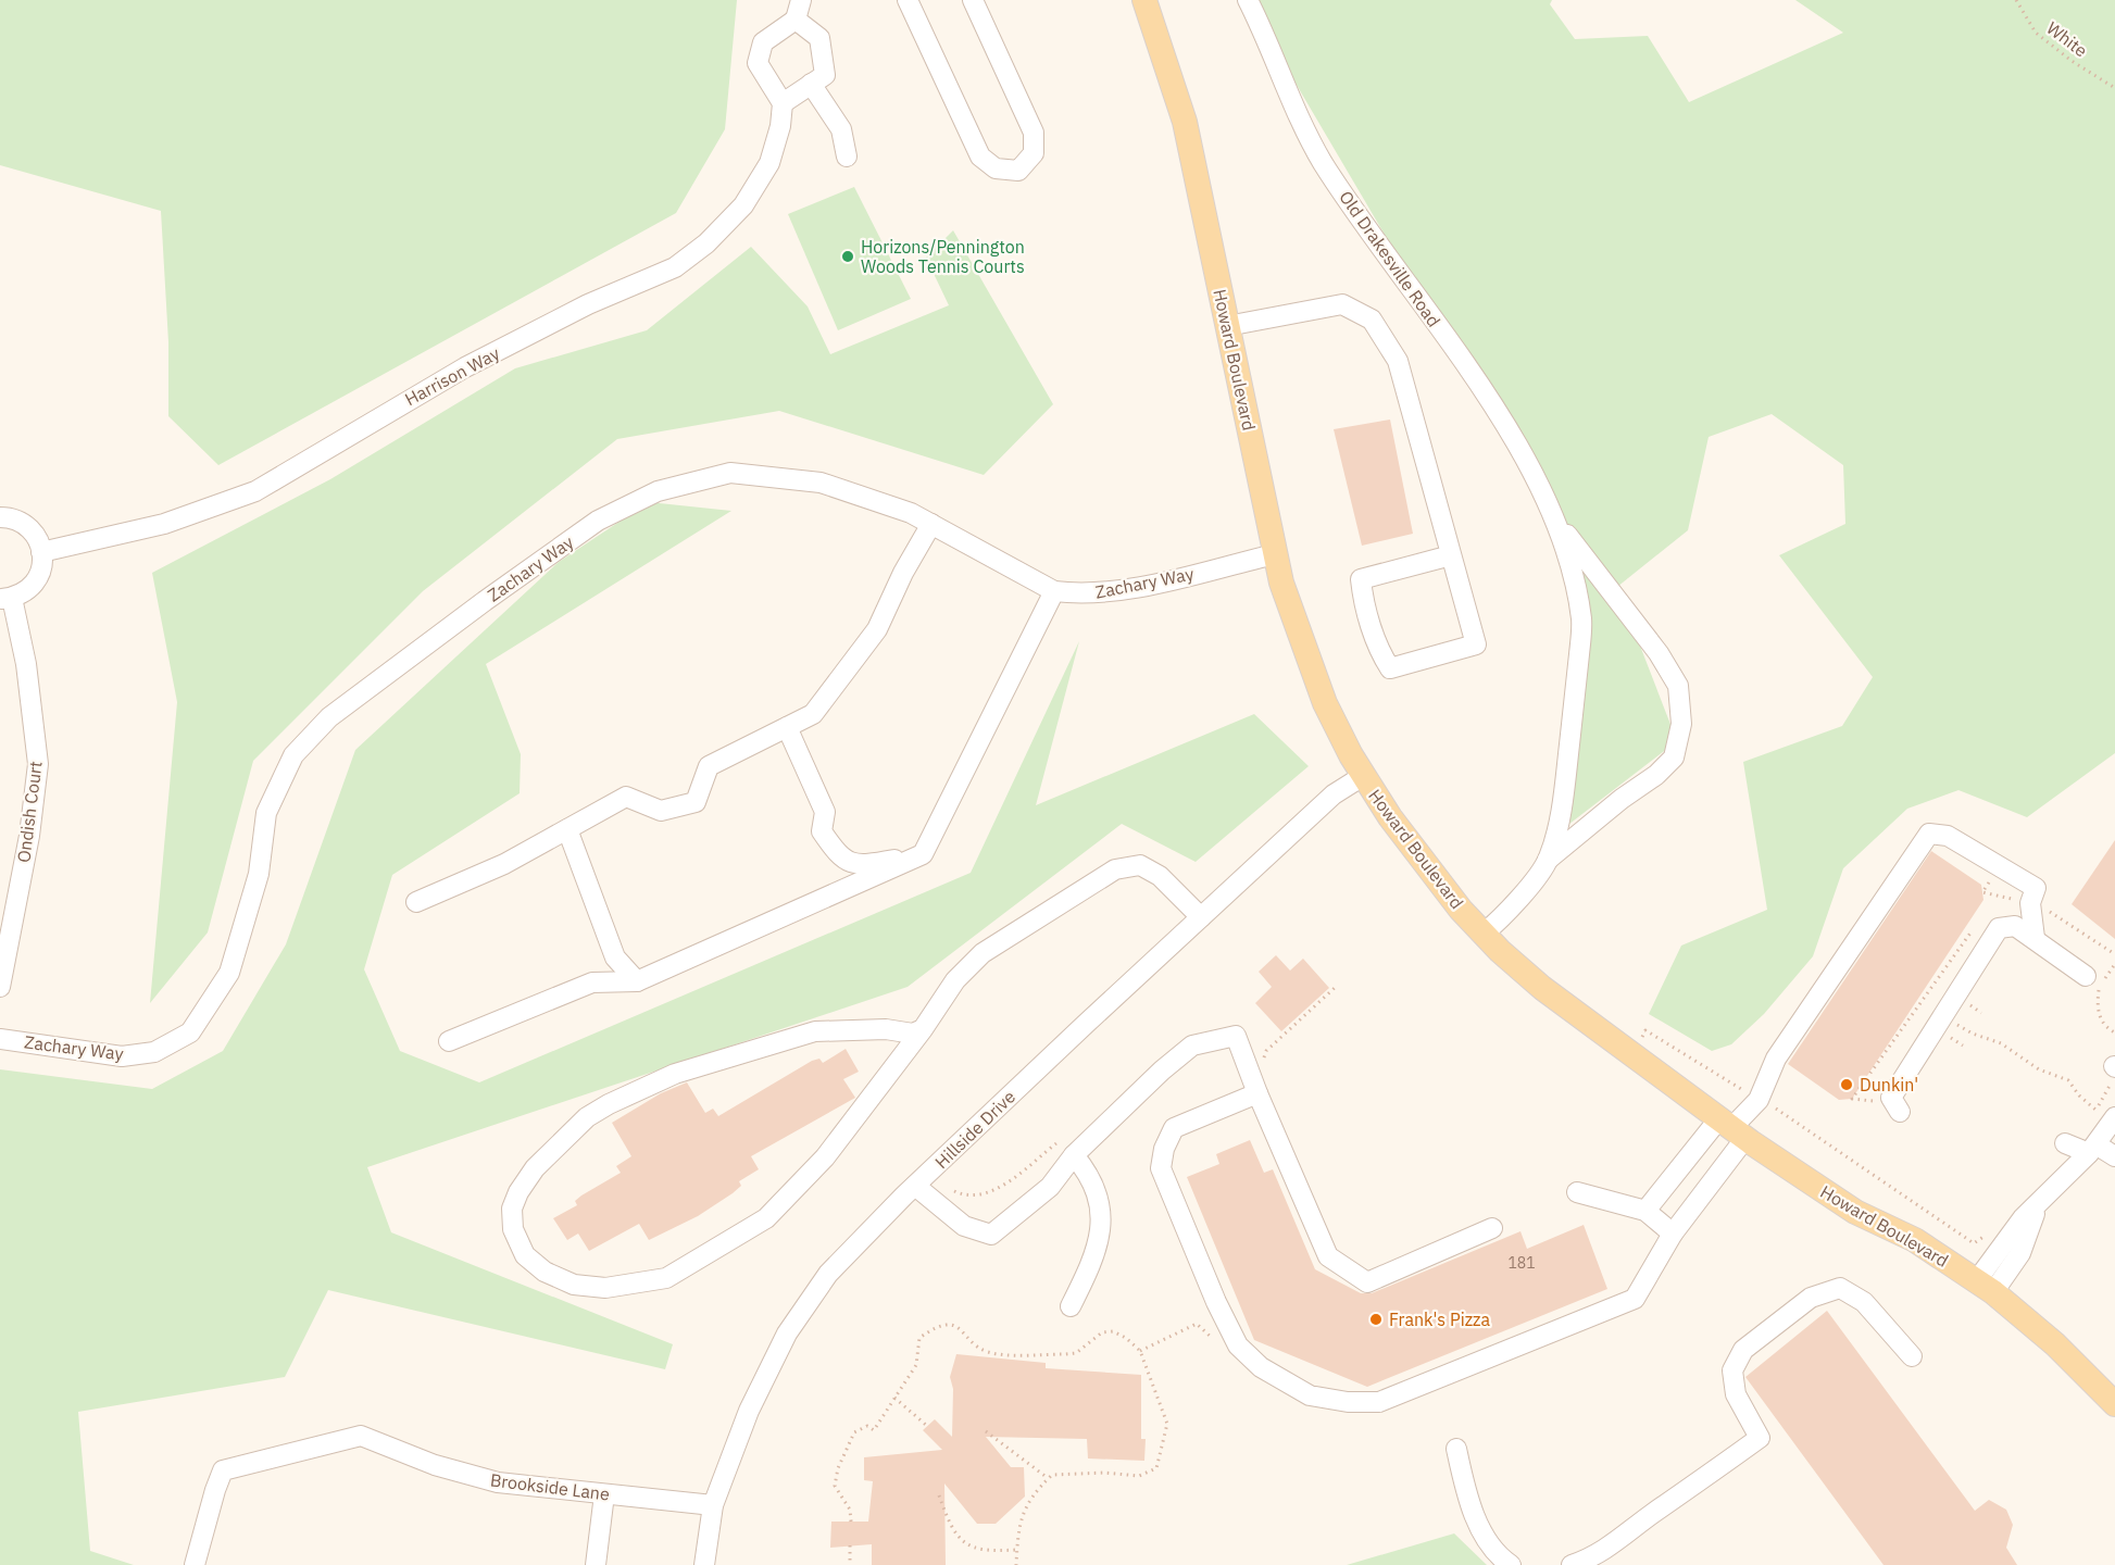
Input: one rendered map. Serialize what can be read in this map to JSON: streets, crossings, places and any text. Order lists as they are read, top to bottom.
{
  "streets": {
    "main road": ["Howard Boulevard"],
    "street": [
      "Old Drakesville Road",
      "Harrison Way",
      "Zachary Way",
      "Ondish Court",
      "Hillside Drive",
      "Brookside Lane"
    ],
    "path": ["White"]
  },
  "crossings": [
    ["Old Drakesville Road", "Howard Boulevard"],
    ["Howard Boulevard", "Zachary Way"],
    ["Howard Boulevard", "Hillside Drive"],
    ["Hillside Drive", "Brookside Lane"]
  ],
  "places": ["Horizons/Pennington Woods Tennis Courts", "Dunkin'", "Frank's Pizza"],
  "house_numbers": ["181"]
}
